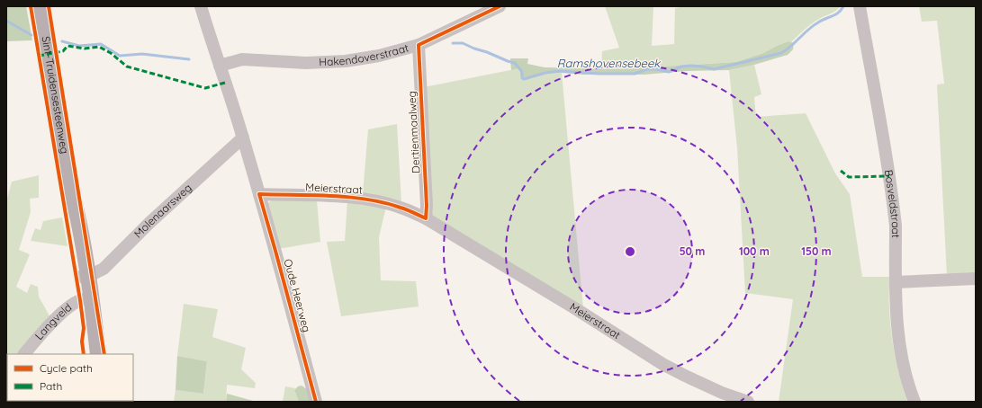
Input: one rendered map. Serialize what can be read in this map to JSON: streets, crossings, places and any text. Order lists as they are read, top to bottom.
{
  "streets": {
    "main road": ["Sint-Truidensesteenweg"],
    "street": [
      "Hakendoverstraat",
      "Dertienmaalweg",
      "Meierstraat",
      "Bosveldstraat",
      "Molenaarsweg",
      "Oude Heerweg",
      "Langveld"
    ]
  },
  "crossings": [
    ["Hakendoverstraat", "Dertienmaalweg"],
    ["Hakendoverstraat", "Oude Heerweg"],
    ["Sint-Truidensesteenweg", "Molenaarsweg"],
    ["Sint-Truidensesteenweg", "Langveld"],
    ["Dertienmaalweg", "Meierstraat"],
    ["Meierstraat", "Oude Heerweg"],
    ["Molenaarsweg", "Oude Heerweg"]
  ],
  "water": ["Ramshovensebeek"],
  "legend": ["Cycle path", "Path"],
  "rings": ["50 m", "100 m", "150 m"]
}
